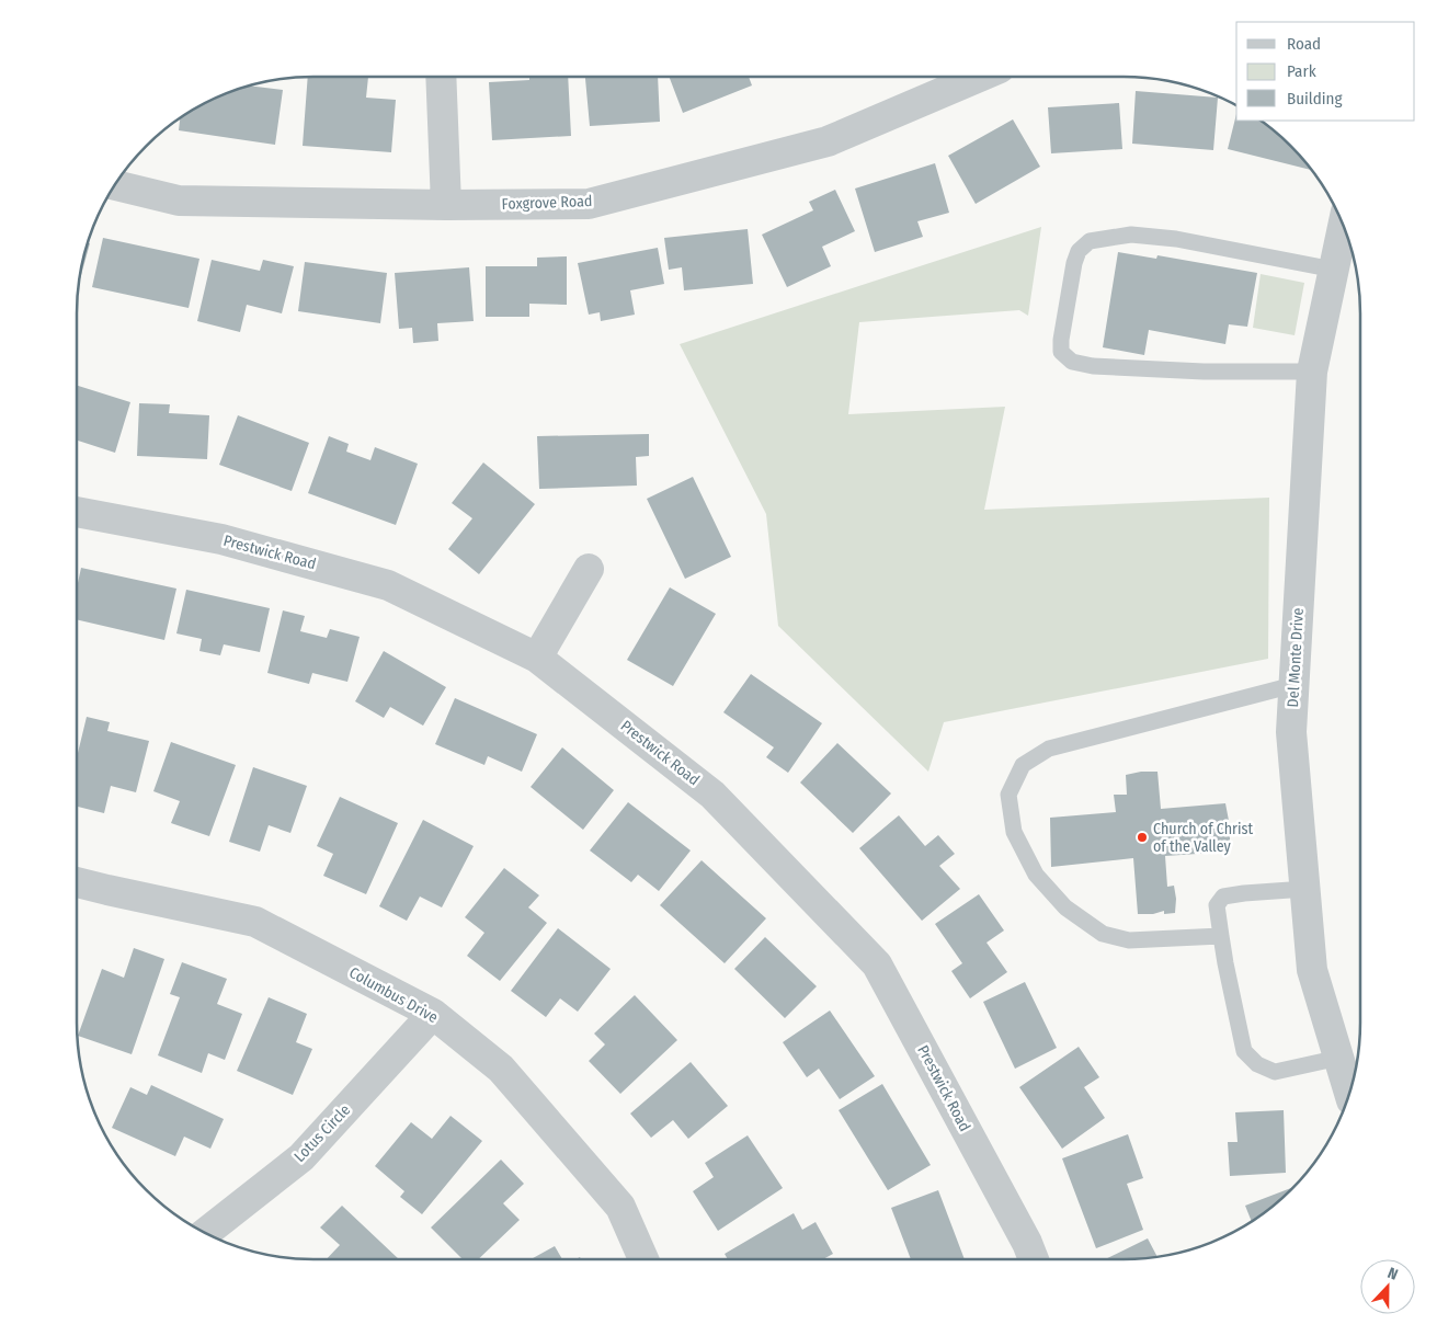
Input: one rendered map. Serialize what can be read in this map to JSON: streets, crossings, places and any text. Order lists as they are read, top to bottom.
{
  "streets": {
    "street": [
      "Foxgrove Road",
      "Prestwick Road",
      "Del Monte Drive",
      "Columbus Drive",
      "Lotus Circle"
    ]
  },
  "crossings": [
    ["Columbus Drive", "Lotus Circle"]
  ],
  "places": ["Church of Christ of the Valley"],
  "legend": ["Road", "Park", "Building"],
  "north": "top"
}
